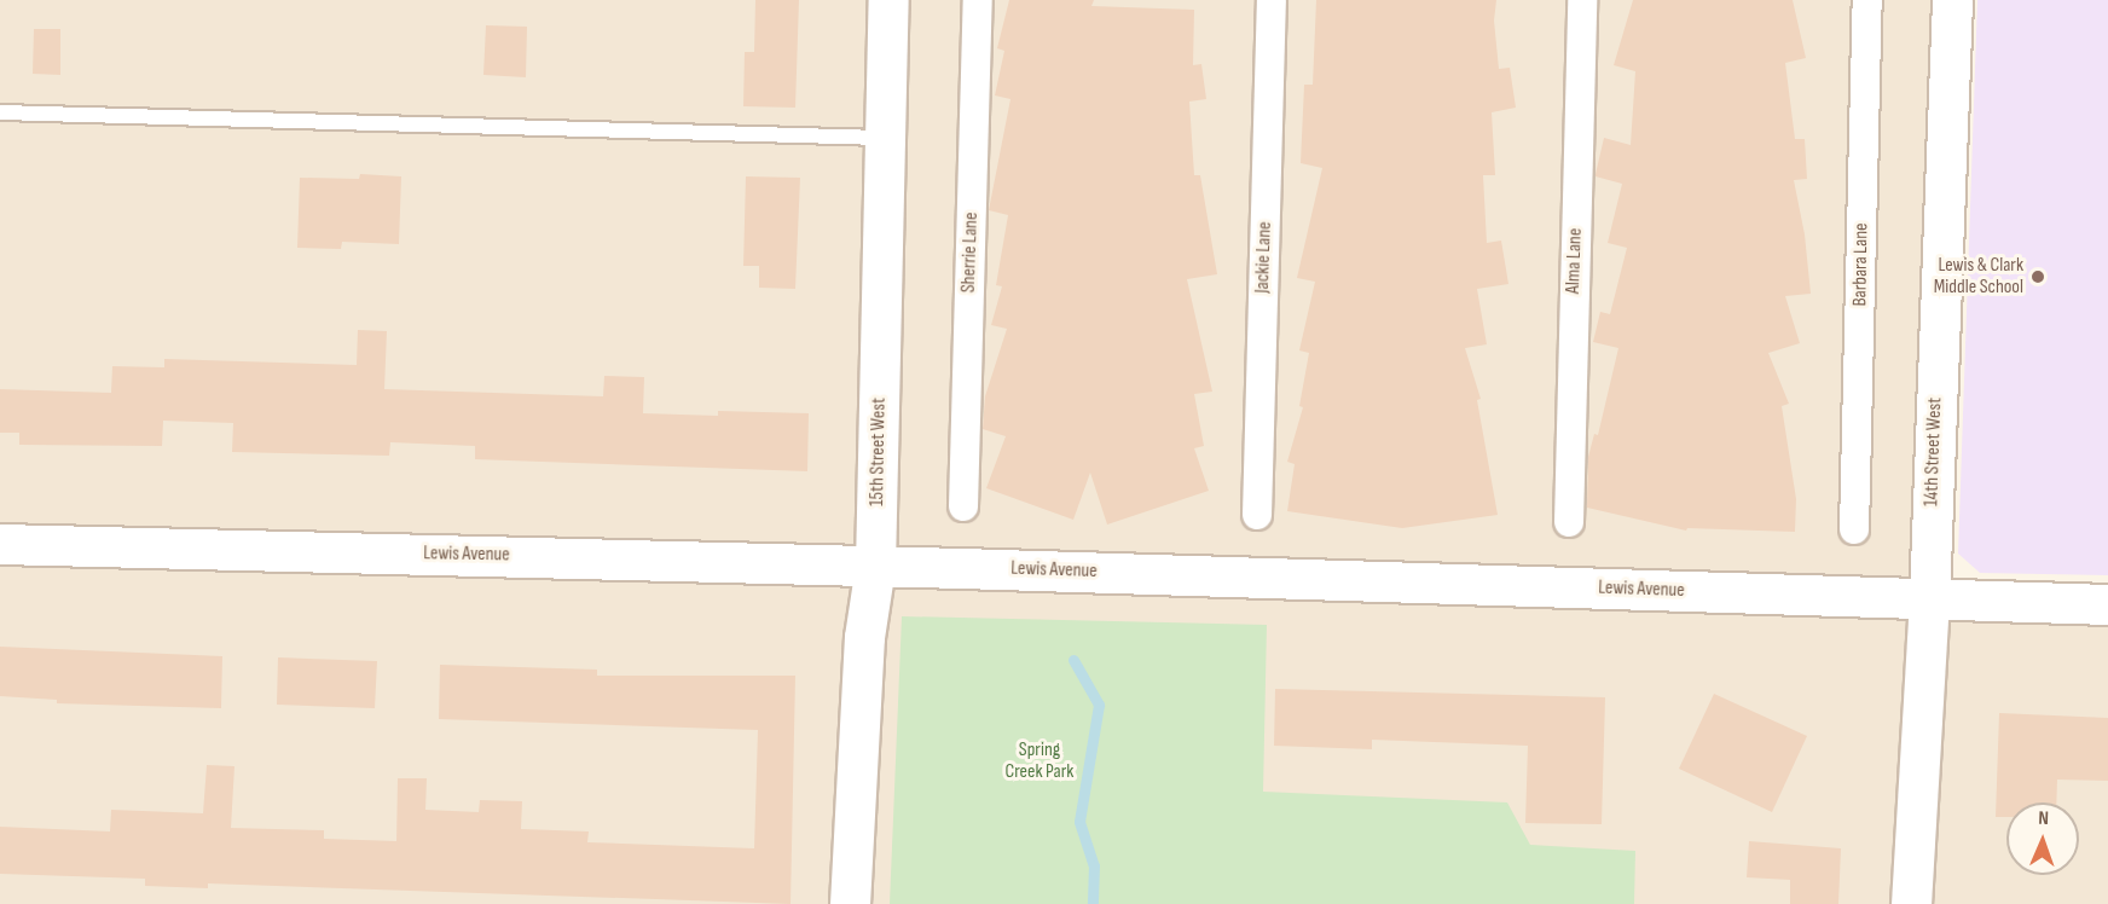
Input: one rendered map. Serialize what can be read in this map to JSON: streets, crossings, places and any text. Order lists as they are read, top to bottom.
{
  "streets": {
    "street": [
      "Sherrie Lane",
      "Jackie Lane",
      "Alma Lane",
      "Barbara Lane",
      "15th Street West",
      "14th Street West",
      "Lewis Avenue"
    ]
  },
  "crossings": [
    ["15th Street West", "Lewis Avenue"],
    ["14th Street West", "Lewis Avenue"]
  ],
  "parks": ["Spring Creek Park"],
  "places": ["Lewis & Clark Middle School"],
  "north": "top"
}
